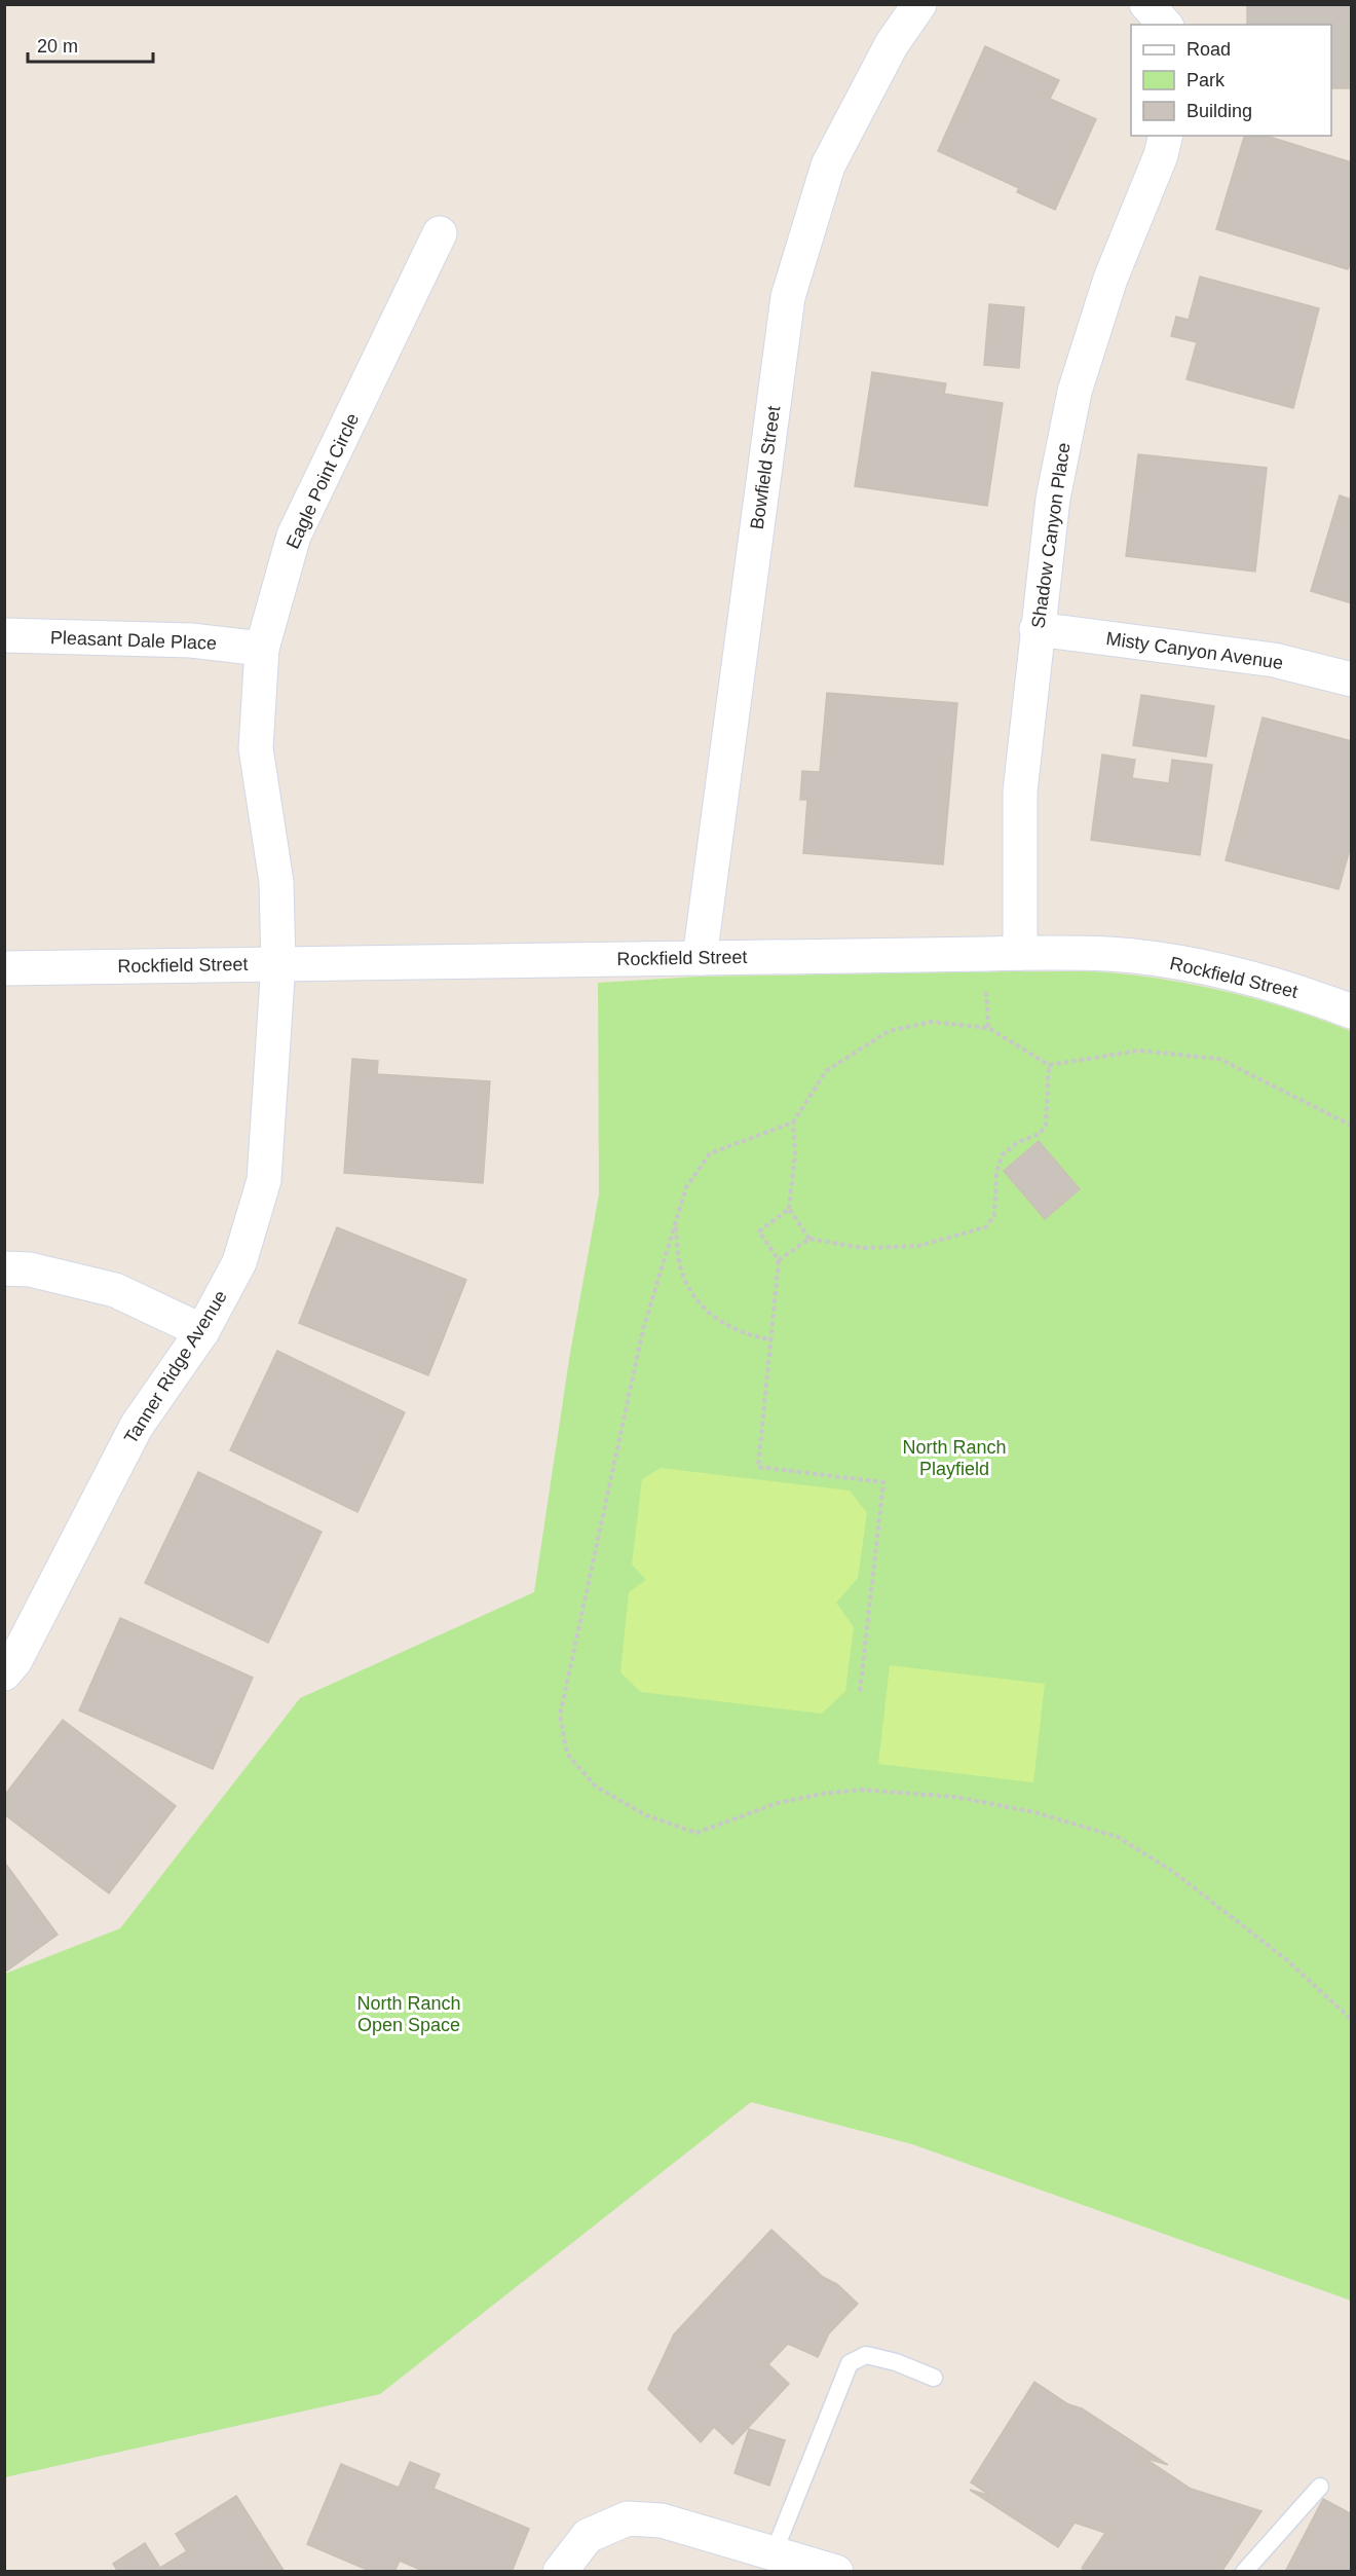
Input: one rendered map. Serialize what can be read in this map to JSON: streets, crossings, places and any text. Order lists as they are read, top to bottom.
{
  "streets": {
    "street": [
      "Bowfield Street",
      "Eagle Point Circle",
      "Shadow Canyon Place",
      "Pleasant Dale Place",
      "Misty Canyon Avenue",
      "Rockfield Street",
      "Tanner Ridge Avenue"
    ]
  },
  "crossings": [
    ["Bowfield Street", "Rockfield Street"],
    ["Eagle Point Circle", "Pleasant Dale Place"],
    ["Eagle Point Circle", "Rockfield Street"],
    ["Eagle Point Circle", "Tanner Ridge Avenue"],
    ["Shadow Canyon Place", "Misty Canyon Avenue"],
    ["Shadow Canyon Place", "Rockfield Street"],
    ["Rockfield Street", "Tanner Ridge Avenue"]
  ],
  "parks": ["North Ranch Playfield", "North Ranch Open Space"],
  "legend": ["Road", "Park", "Building"],
  "scale_bar": "20 m"
}
